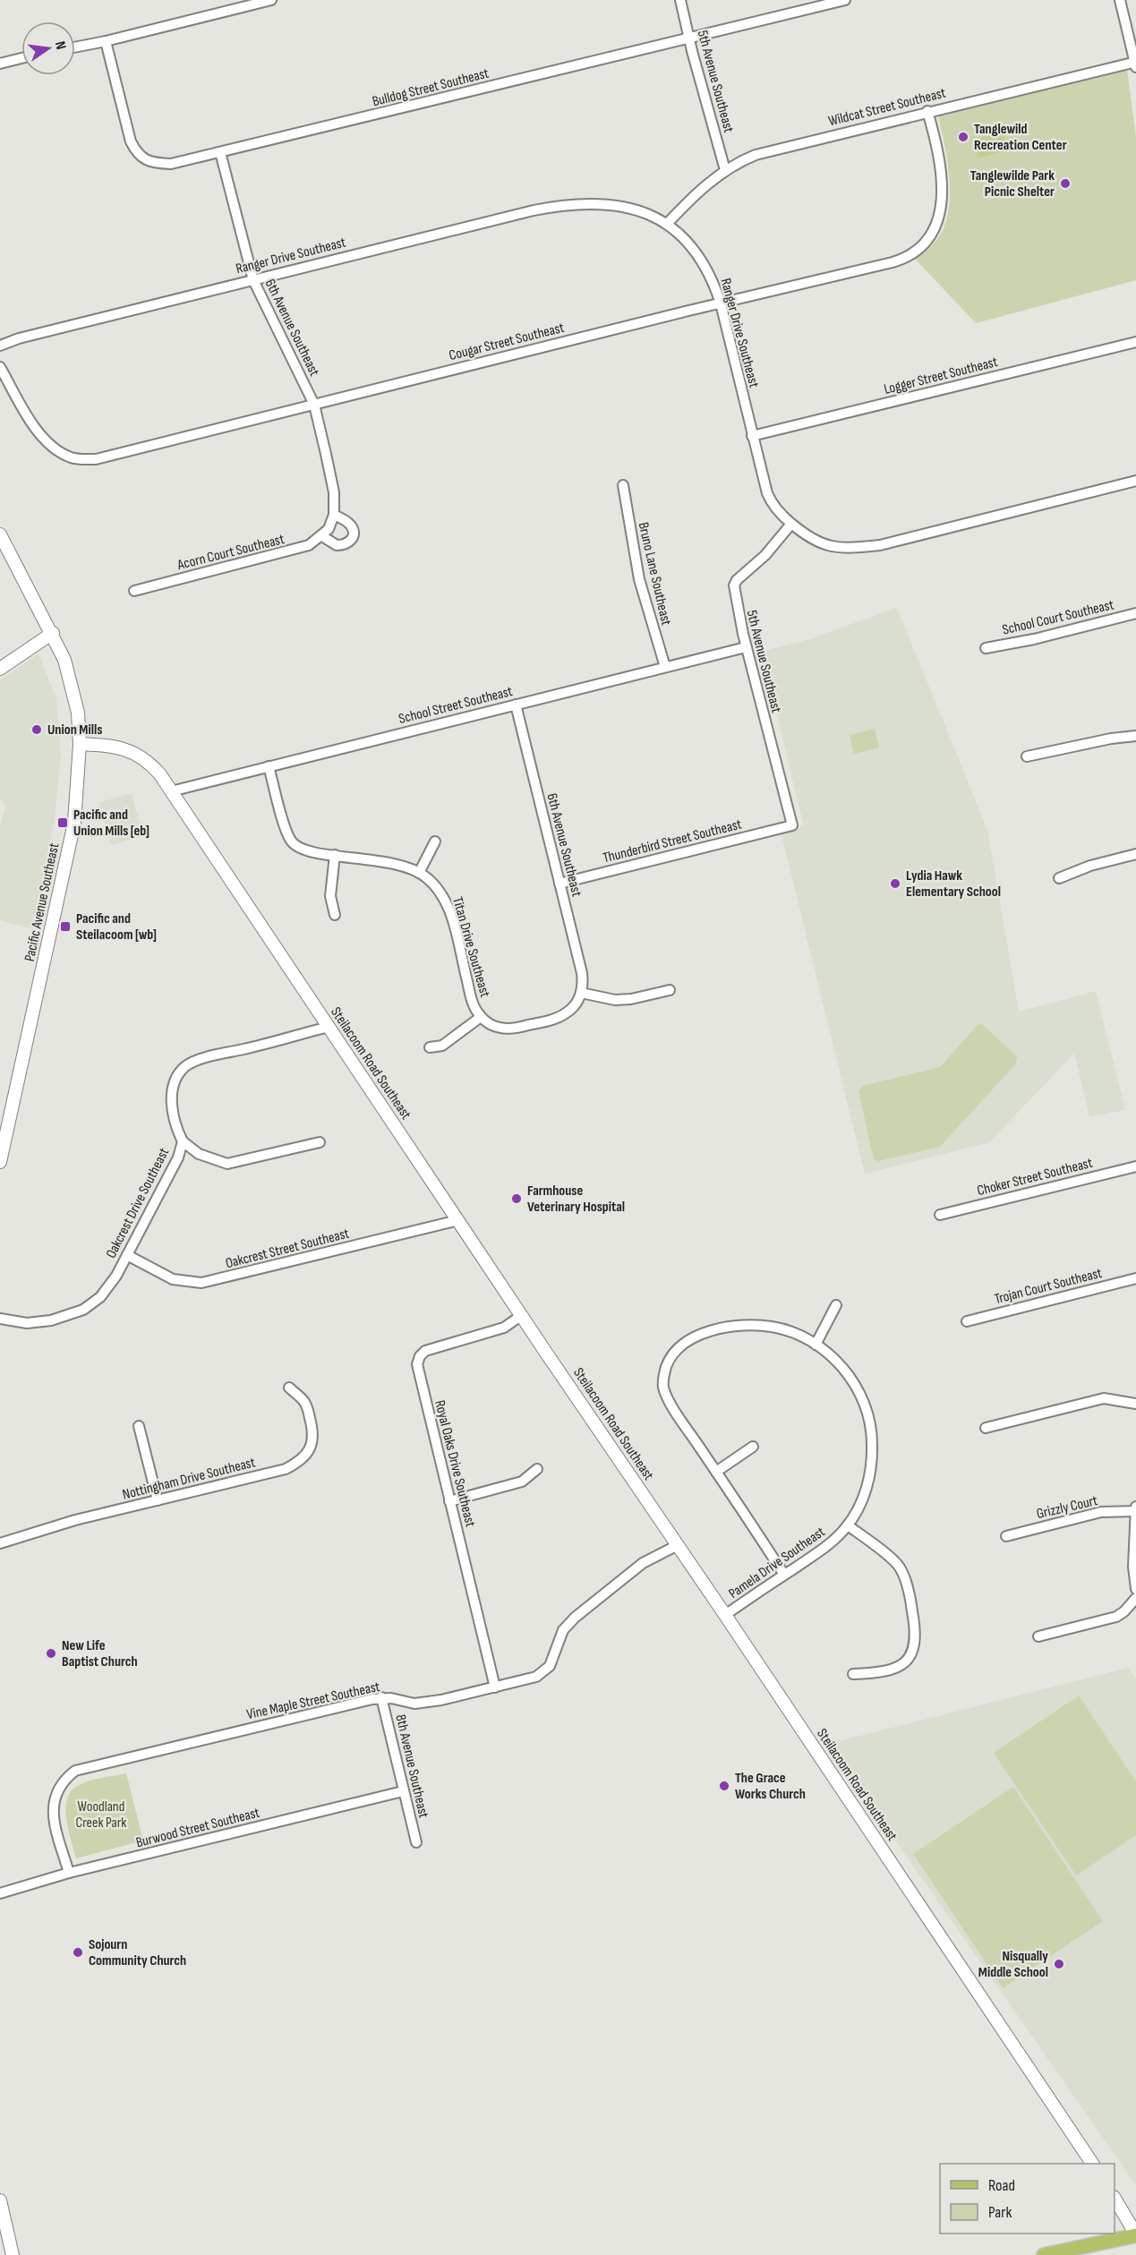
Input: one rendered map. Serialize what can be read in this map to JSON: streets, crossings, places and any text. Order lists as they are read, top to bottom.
{
  "streets": {
    "street": [
      "5th Avenue Southeast",
      "Bulldog Street Southeast",
      "Wildcat Street Southeast",
      "Ranger Drive Southeast",
      "6th Avenue Southeast",
      "Cougar Street Southeast",
      "Logger Street Southeast",
      "Acorn Court Southeast",
      "Bruno Lane Southeast",
      "School Court Southeast",
      "School Street Southeast",
      "Thunderbird Street Southeast",
      "Pacific Avenue Southeast",
      "Titan Drive Southeast",
      "Steilacoom Road Southeast",
      "Choker Street Southeast",
      "Oakcrest Drive Southeast",
      "Oakcrest Street Southeast",
      "Trojan Court Southeast",
      "Royal Oaks Drive Southeast",
      "Nottingham Drive Southeast",
      "Grizzly Court",
      "Pamela Drive Southeast",
      "Vine Maple Street Southeast",
      "8th Avenue Southeast",
      "Burwood Street Southeast"
    ]
  },
  "crossings": [
    ["5th Avenue Southeast", "Bulldog Street Southeast"],
    ["5th Avenue Southeast", "Wildcat Street Southeast"],
    ["5th Avenue Southeast", "Ranger Drive Southeast"],
    ["5th Avenue Southeast", "School Street Southeast"],
    ["5th Avenue Southeast", "Thunderbird Street Southeast"],
    ["Bulldog Street Southeast", "6th Avenue Southeast"],
    ["Wildcat Street Southeast", "Ranger Drive Southeast"],
    ["Wildcat Street Southeast", "Cougar Street Southeast"],
    ["Ranger Drive Southeast", "6th Avenue Southeast"],
    ["Ranger Drive Southeast", "Cougar Street Southeast"],
    ["Ranger Drive Southeast", "Logger Street Southeast"],
    ["6th Avenue Southeast", "Cougar Street Southeast"],
    ["6th Avenue Southeast", "Acorn Court Southeast"],
    ["6th Avenue Southeast", "School Street Southeast"],
    ["6th Avenue Southeast", "Thunderbird Street Southeast"],
    ["6th Avenue Southeast", "Titan Drive Southeast"],
    ["Bruno Lane Southeast", "School Street Southeast"],
    ["School Street Southeast", "Titan Drive Southeast"],
    ["School Street Southeast", "Steilacoom Road Southeast"],
    ["Pacific Avenue Southeast", "Steilacoom Road Southeast"],
    ["Steilacoom Road Southeast", "Oakcrest Drive Southeast"],
    ["Steilacoom Road Southeast", "Oakcrest Street Southeast"],
    ["Steilacoom Road Southeast", "Royal Oaks Drive Southeast"],
    ["Steilacoom Road Southeast", "Pamela Drive Southeast"],
    ["Steilacoom Road Southeast", "Vine Maple Street Southeast"],
    ["Oakcrest Drive Southeast", "Oakcrest Street Southeast"],
    ["Royal Oaks Drive Southeast", "Vine Maple Street Southeast"],
    ["Vine Maple Street Southeast", "8th Avenue Southeast"],
    ["Vine Maple Street Southeast", "Burwood Street Southeast"],
    ["8th Avenue Southeast", "Burwood Street Southeast"]
  ],
  "parks": ["Woodland Creek Park"],
  "places": {
    "other": [
      "Tanglewild Recreation Center",
      "Tanglewilde Park Picnic Shelter",
      "Union Mills",
      "Lydia Hawk Elementary School",
      "Farmhouse Veterinary Hospital",
      "New Life Baptist Church",
      "The Grace Works Church",
      "Sojourn Community Church",
      "Nisqually Middle School"
    ],
    "transit": ["Pacific and Union Mills [eb]", "Pacific and Steilacoom [wb]"]
  },
  "legend": ["Road", "Park"],
  "north": "right"
}
